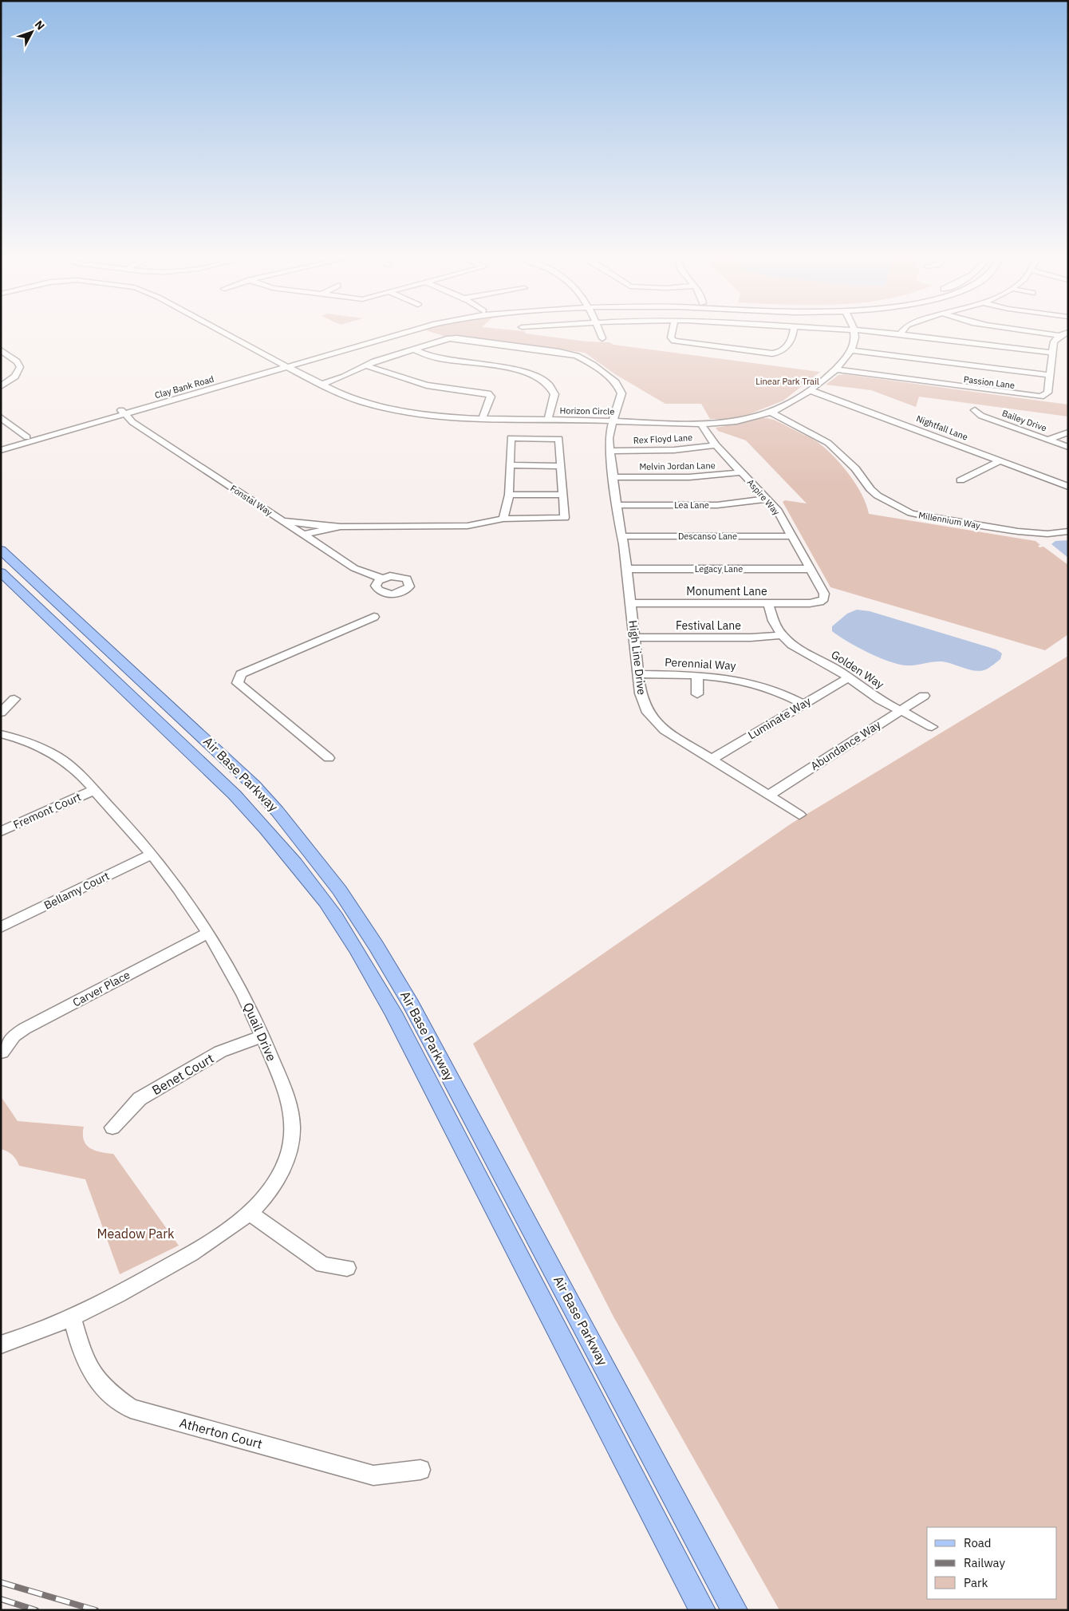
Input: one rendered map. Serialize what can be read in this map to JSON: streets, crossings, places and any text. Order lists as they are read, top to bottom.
{
  "streets": {
    "main road": ["Air Base Parkway"],
    "street": [
      "Passion Lane",
      "Clay Bank Road",
      "Horizon Circle",
      "Bailey Drive",
      "Nightfall Lane",
      "Rex Floyd Lane",
      "Melvin Jordan Lane",
      "Aspire Way",
      "Fonstal Way",
      "Lea Lane",
      "Millennium Way",
      "Descanso Lane",
      "Legacy Lane",
      "Monument Lane",
      "Festival Lane",
      "High Line Drive",
      "Perennial Way",
      "Golden Way",
      "Luminate Way",
      "Abundance Way",
      "Fremont Court",
      "Bellamy Court",
      "Carver Place",
      "Quail Drive",
      "Benet Court",
      "Atherton Court"
    ]
  },
  "crossings": [
    ["Passion Lane", "Horizon Circle"],
    ["Clay Bank Road", "Horizon Circle"],
    ["Clay Bank Road", "Fonstal Way"],
    ["Horizon Circle", "Nightfall Lane"],
    ["Horizon Circle", "Aspire Way"],
    ["Horizon Circle", "Millennium Way"],
    ["Horizon Circle", "High Line Drive"],
    ["Rex Floyd Lane", "Aspire Way"],
    ["Rex Floyd Lane", "High Line Drive"],
    ["Melvin Jordan Lane", "Aspire Way"],
    ["Melvin Jordan Lane", "High Line Drive"],
    ["Aspire Way", "Lea Lane"],
    ["Aspire Way", "Descanso Lane"],
    ["Aspire Way", "Legacy Lane"],
    ["Aspire Way", "Monument Lane"],
    ["Lea Lane", "High Line Drive"],
    ["Descanso Lane", "High Line Drive"],
    ["Legacy Lane", "High Line Drive"],
    ["Monument Lane", "High Line Drive"],
    ["Monument Lane", "Golden Way"],
    ["Festival Lane", "High Line Drive"],
    ["Festival Lane", "Golden Way"],
    ["High Line Drive", "Perennial Way"],
    ["High Line Drive", "Luminate Way"],
    ["High Line Drive", "Abundance Way"],
    ["Perennial Way", "Luminate Way"],
    ["Golden Way", "Luminate Way"],
    ["Golden Way", "Abundance Way"],
    ["Fremont Court", "Quail Drive"],
    ["Bellamy Court", "Quail Drive"],
    ["Carver Place", "Quail Drive"],
    ["Quail Drive", "Benet Court"],
    ["Quail Drive", "Atherton Court"]
  ],
  "parks": ["Linear Park Trail", "Meadow Park"],
  "legend": ["Road", "Railway", "Park"],
  "north": "top right"
}
